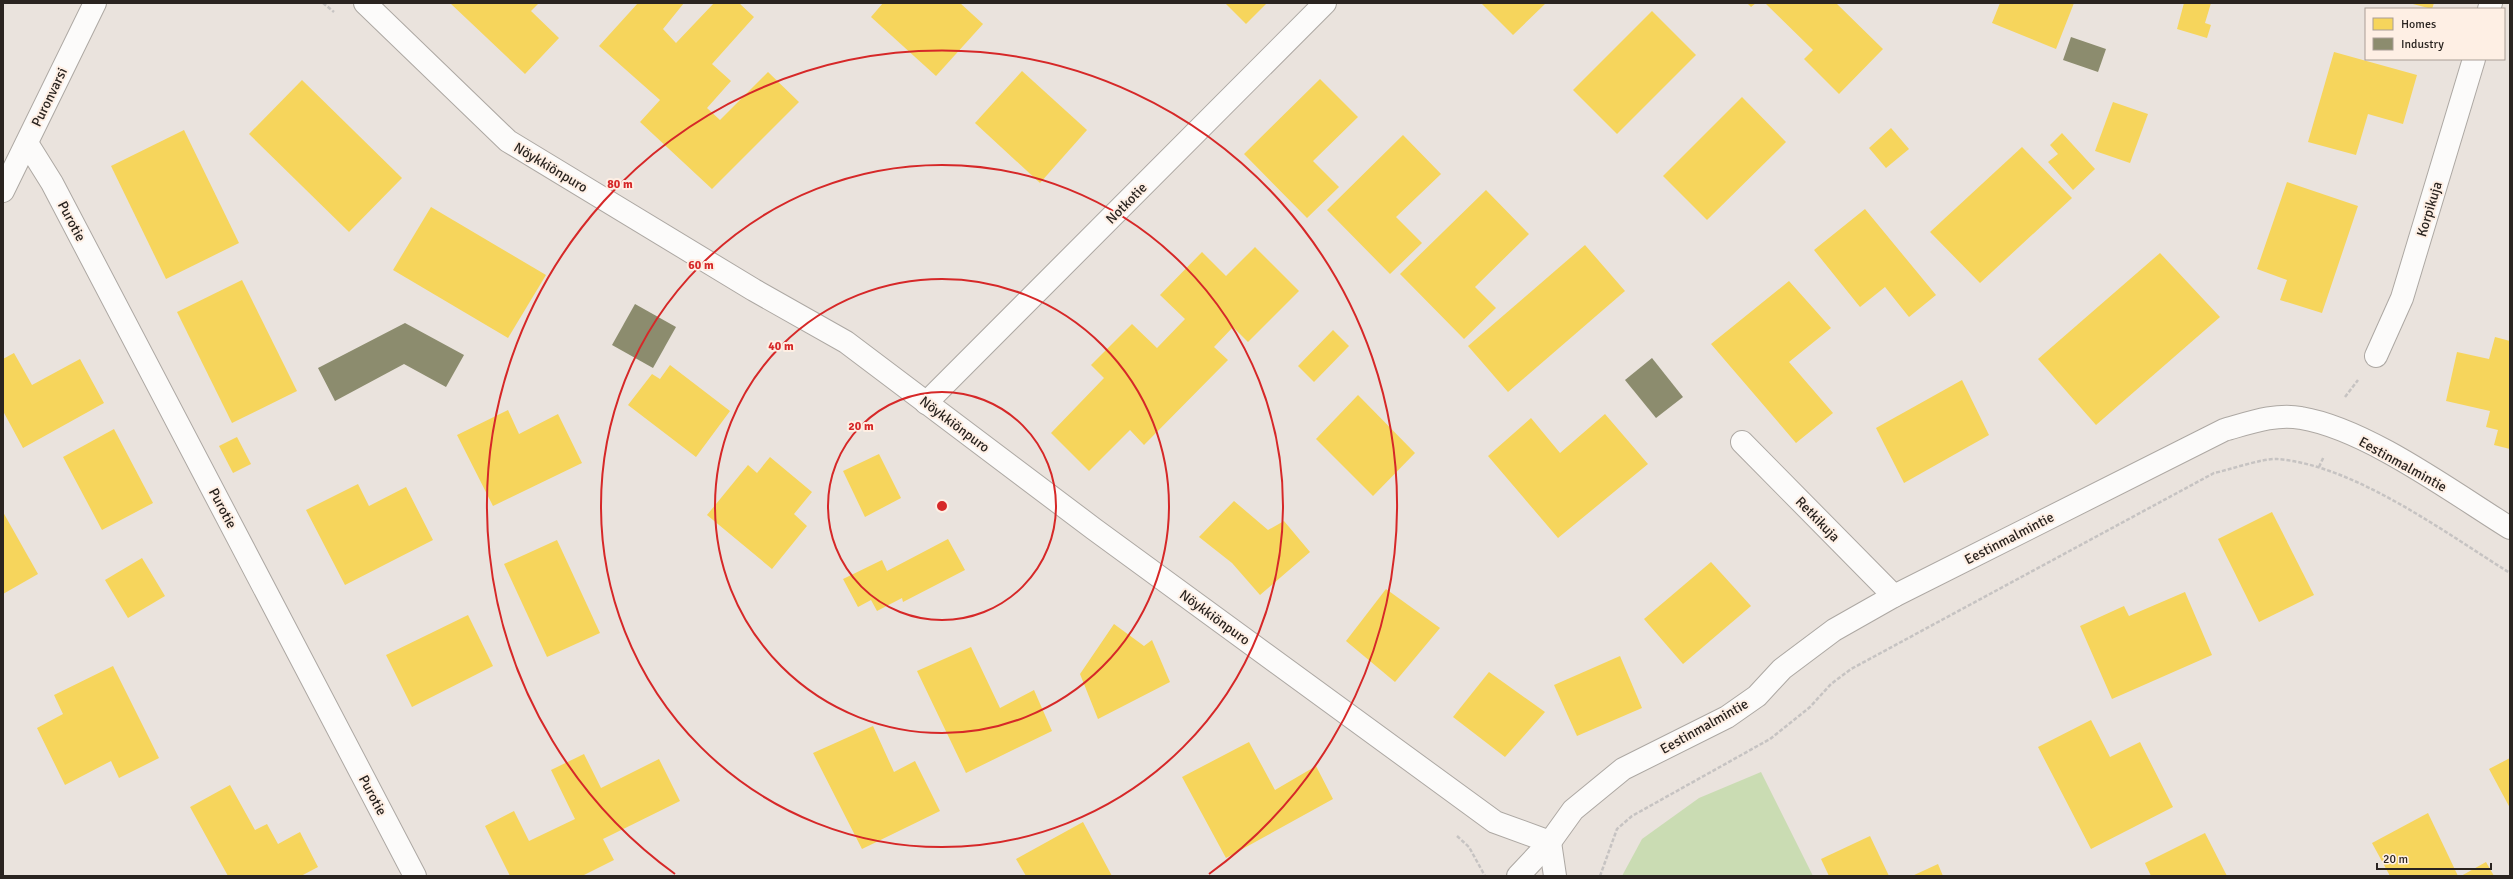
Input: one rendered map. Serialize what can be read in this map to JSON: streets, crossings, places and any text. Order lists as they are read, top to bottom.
{
  "streets": {
    "street": [
      "Puronvarsi",
      "Nöykkiönpuro",
      "Notkotie",
      "Korpikuja",
      "Purotie",
      "Eestinmalmintie",
      "Retkikuja"
    ]
  },
  "crossings": [
    ["Puronvarsi", "Purotie"],
    ["Nöykkiönpuro", "Notkotie"],
    ["Nöykkiönpuro", "Eestinmalmintie"],
    ["Eestinmalmintie", "Retkikuja"]
  ],
  "legend": ["Homes", "Industry"],
  "scale_bar": "20 m",
  "rings": [
    "80 m",
    "60 m",
    "40 m",
    "20 m"
  ]
}
